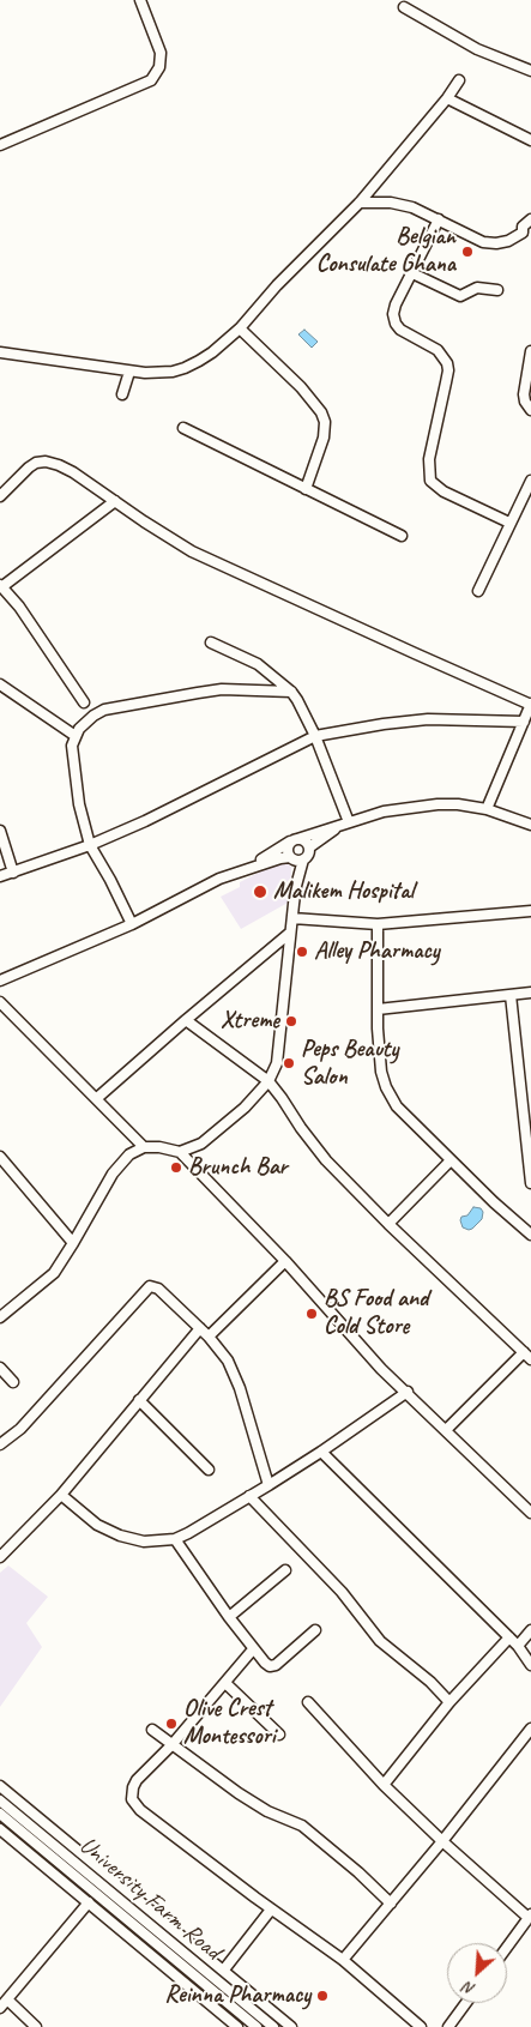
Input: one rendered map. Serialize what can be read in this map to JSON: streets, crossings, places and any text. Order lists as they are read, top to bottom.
{
  "streets": {
    "street": ["University Farm Road"]
  },
  "places": [
    "Belgian Consulate Ghana",
    "Malikem Hospital",
    "Alley Pharmacy",
    "Xtreme",
    "Peps Beauty Salon",
    "Brunch Bar",
    "BS Food and Cold Store",
    "Olive Crest Montessori",
    "Reinna Pharmacy"
  ],
  "north": "bottom left"
}
